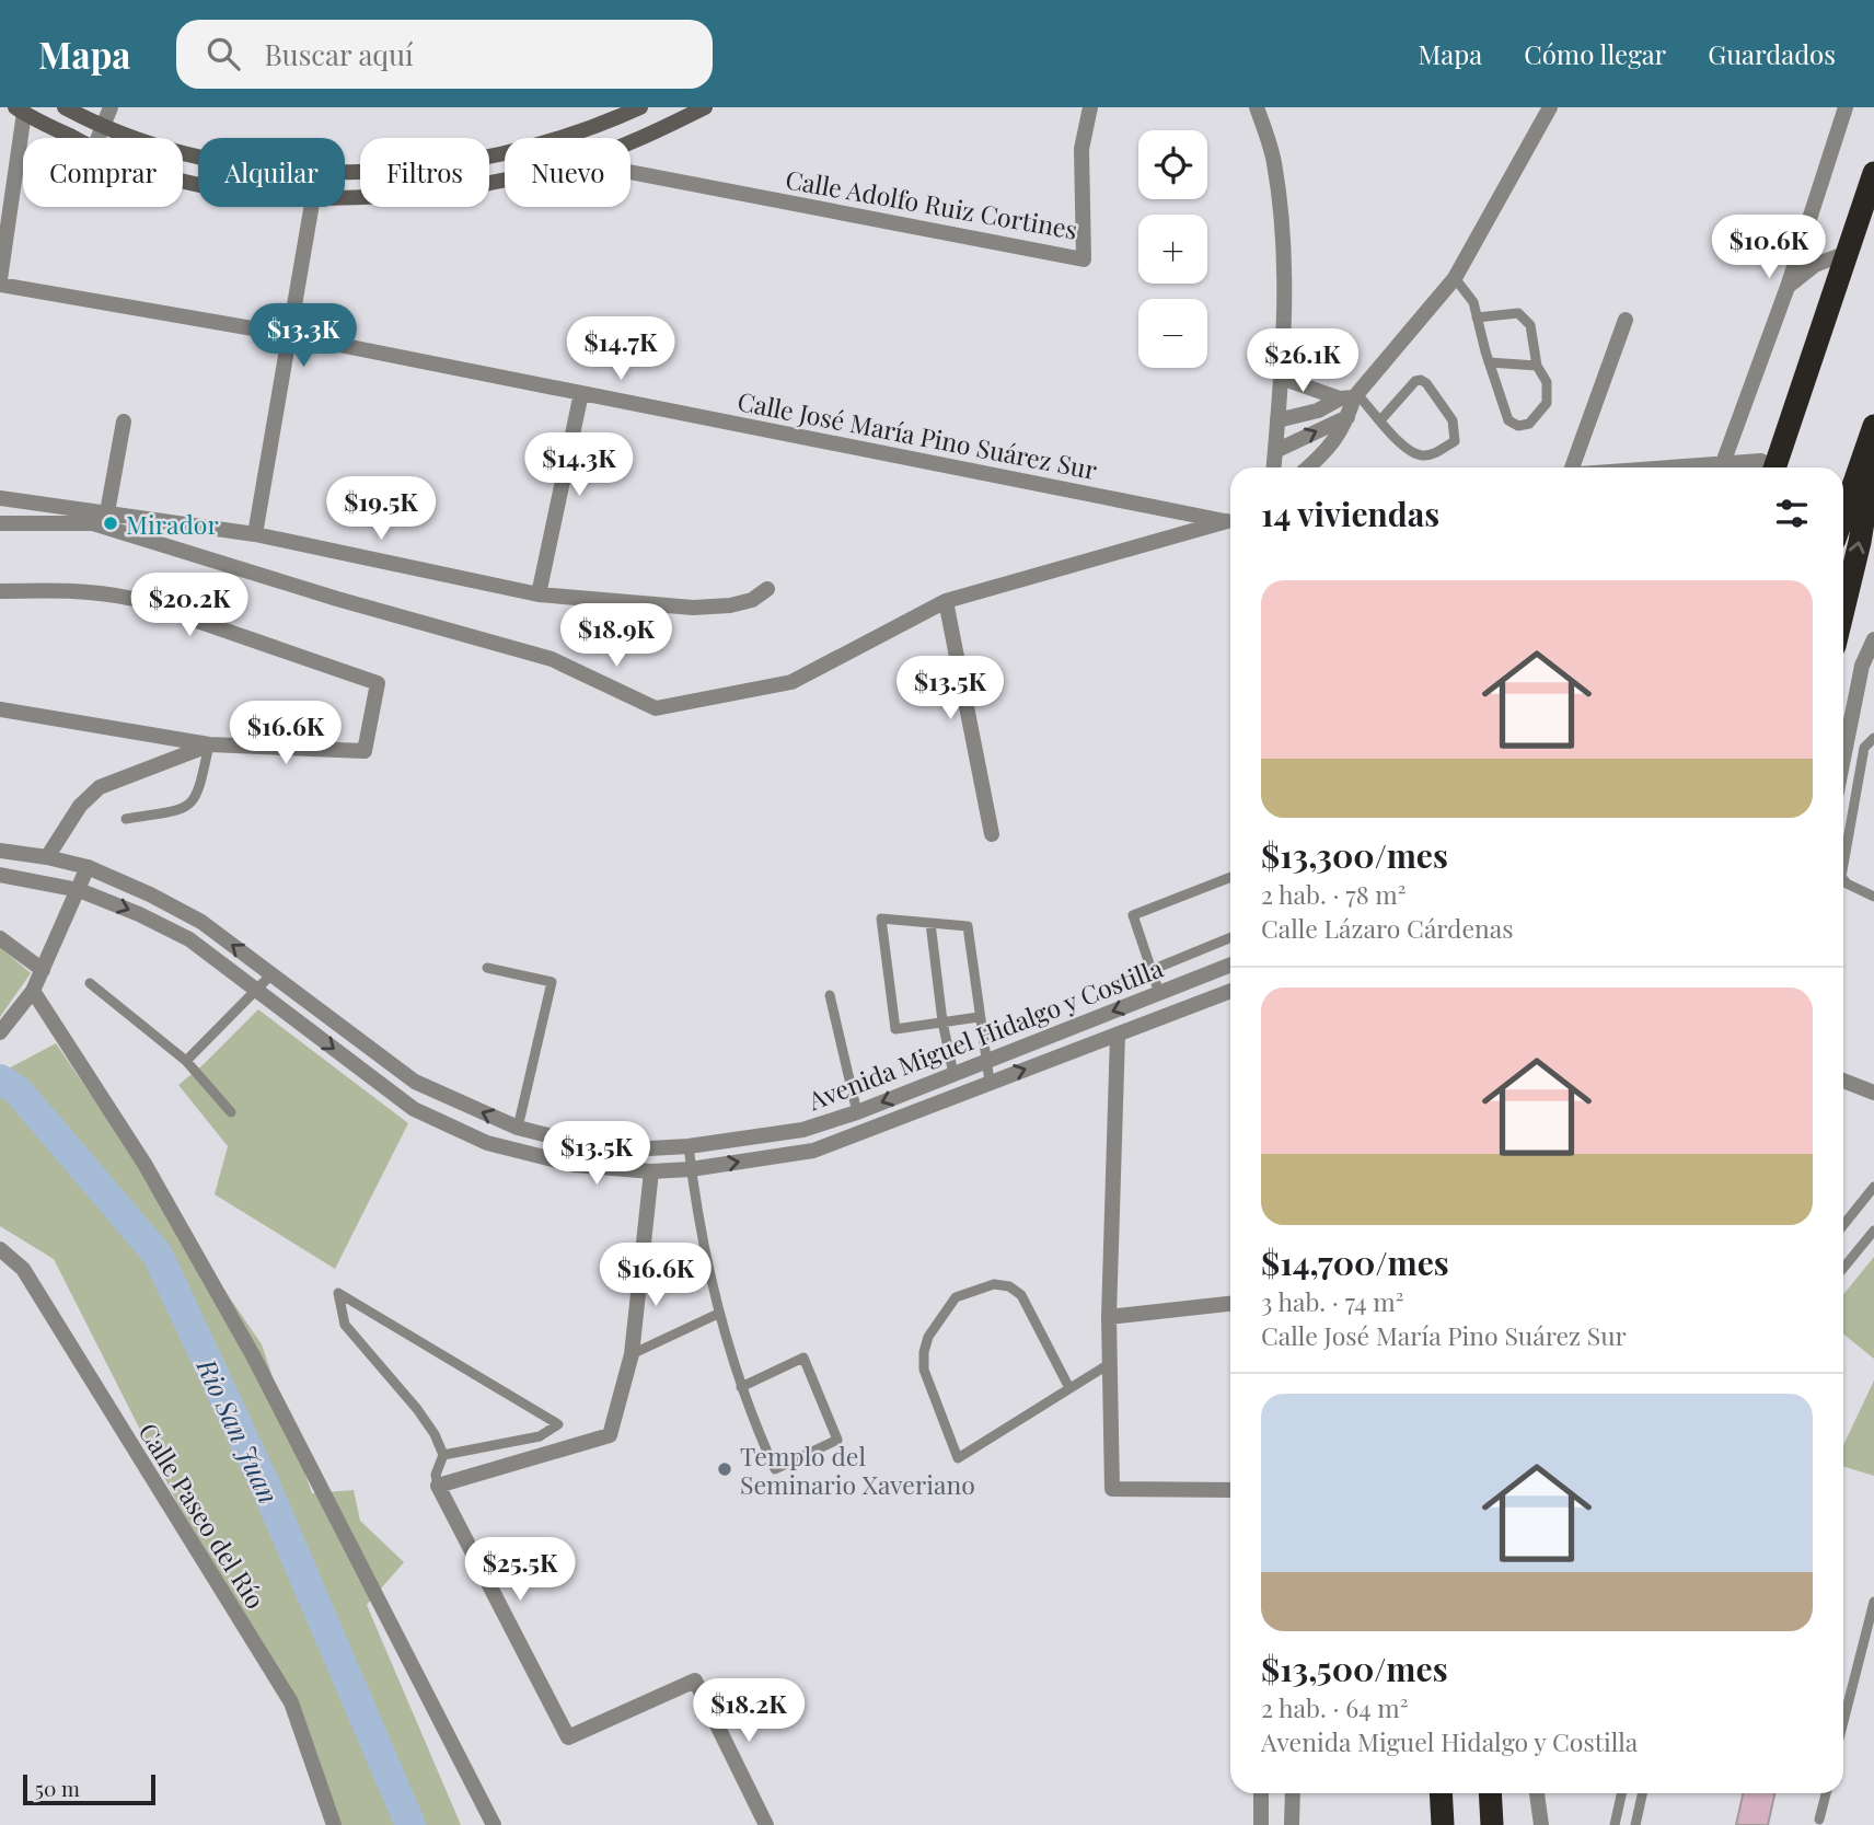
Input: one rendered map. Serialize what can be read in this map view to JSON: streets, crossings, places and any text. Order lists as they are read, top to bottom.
{
  "streets": {
    "street": [
      "Calle Adolfo Ruiz Cortines",
      "Calle José María Pino Suárez Sur",
      "Avenida Miguel Hidalgo y Costilla",
      "Calle Paseo del Río"
    ]
  },
  "water": ["Rio San Juan"],
  "places": ["Mirador", "Templo del Seminario Xaveriano"],
  "scale_bar": "50 m",
  "page": {
    "header": "Mapa",
    "search": "Buscar aquí",
    "nav": ["Mapa", "Cómo llegar", "Guardados"],
    "map_buttons": ["+", "−"],
    "chip": [
      "Comprar",
      "Alquilar",
      "Filtros",
      "Nuevo"
    ],
    "price": [
      "$10.6K",
      "$13.3K",
      "$14.7K",
      "$26.1K",
      "$14.3K",
      "$19.5K",
      "$20.2K",
      "$18.9K",
      "$13.5K",
      "$16.6K",
      "$13.5K",
      "$16.6K",
      "$25.5K",
      "$18.2K"
    ],
    "heading": "14 viviendas",
    "list": [
      {
        "name": "$13,300/mes",
        "note": "2 hab. · 78 m² · Calle Lázaro Cárdenas"
      },
      {
        "name": "$14,700/mes",
        "note": "3 hab. · 74 m² · Calle José María Pino Suárez Sur"
      },
      {
        "name": "$13,500/mes",
        "note": "2 hab. · 64 m² · Avenida Miguel Hidalgo y Costilla"
      }
    ],
    "scale": "50 m"
  }
}
